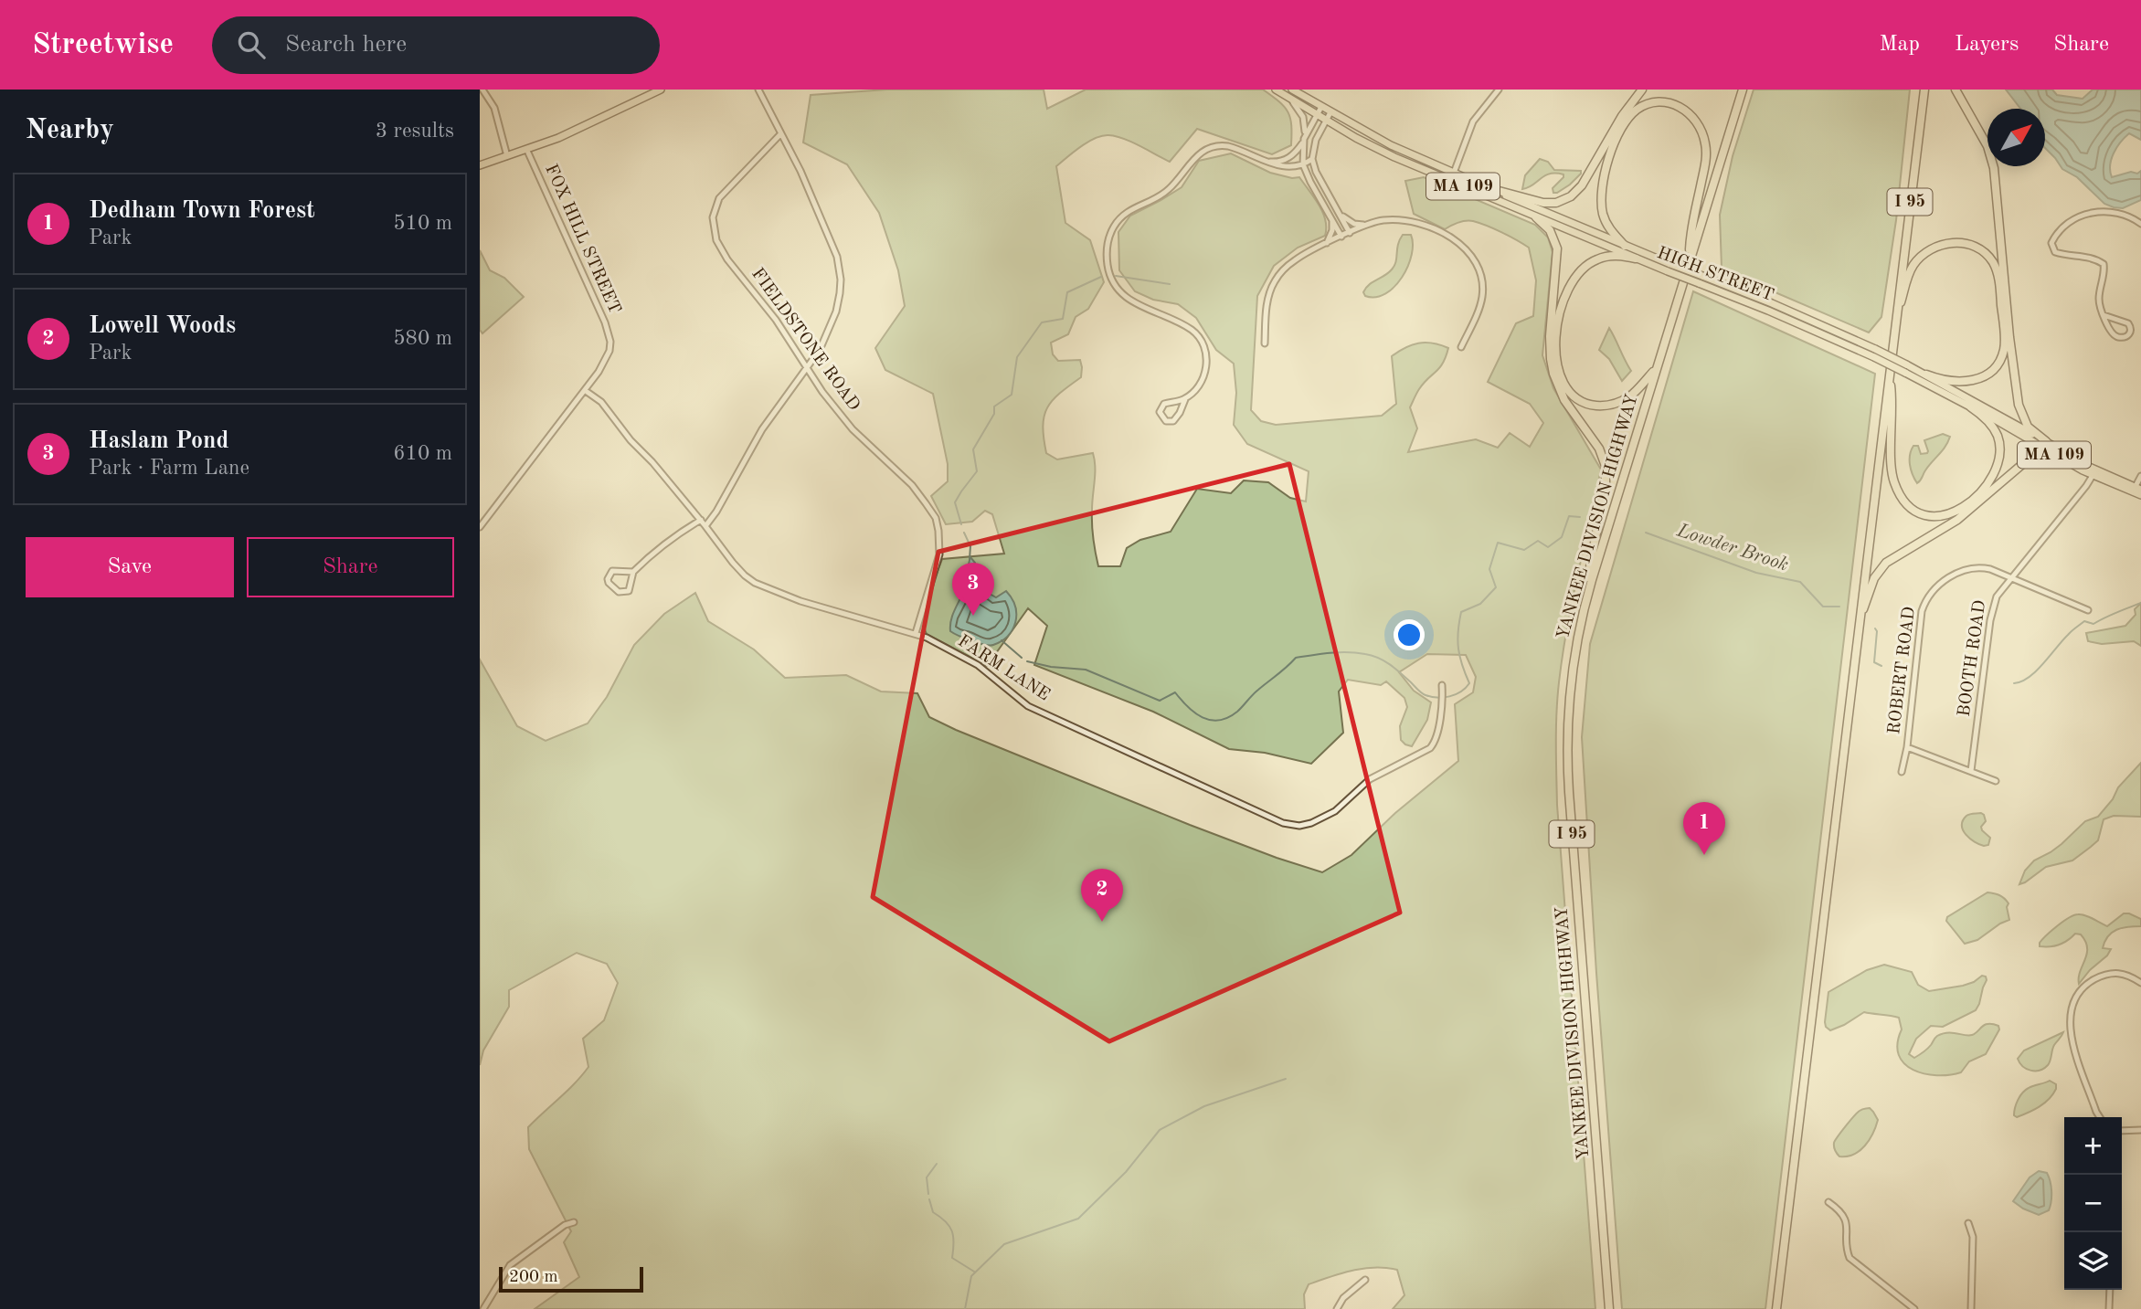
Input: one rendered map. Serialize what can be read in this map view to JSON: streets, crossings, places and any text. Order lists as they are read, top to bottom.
{
  "streets": {
    "highway": ["I 95", "YANKEE DIVISION HIGHWAY"],
    "main road": ["MA 109", "HIGH STREET"],
    "street": [
      "FOX HILL STREET",
      "FIELDSTONE ROAD",
      "BOOTH ROAD",
      "FARM LANE",
      "ROBERT ROAD"
    ]
  },
  "crossings": [
    ["FOX HILL STREET", "FARM LANE"],
    ["HIGH STREET", "BOOTH ROAD"],
    ["FIELDSTONE ROAD", "FARM LANE"],
    ["BOOTH ROAD", "ROBERT ROAD"]
  ],
  "water": ["Lowder Brook"],
  "scale_bar": "200 m",
  "north": "top right",
  "page": {
    "header": "Streetwise",
    "search": "Search here",
    "nav": ["Map", "Layers", "Share"],
    "heading": ["Nearby", "3 results"],
    "list": [
      {
        "mark": "1",
        "name": "Dedham Town Forest",
        "note": "Park",
        "value": "510 m"
      },
      {
        "mark": "2",
        "name": "Lowell Woods",
        "note": "Park",
        "value": "580 m"
      },
      {
        "mark": "3",
        "name": "Haslam Pond",
        "note": "Park · Farm Lane",
        "value": "610 m"
      }
    ],
    "buttons": ["Save", "Share"],
    "pins": ["3", "1", "2"],
    "map_buttons": ["+", "−"],
    "scale": "200 m"
  }
}
